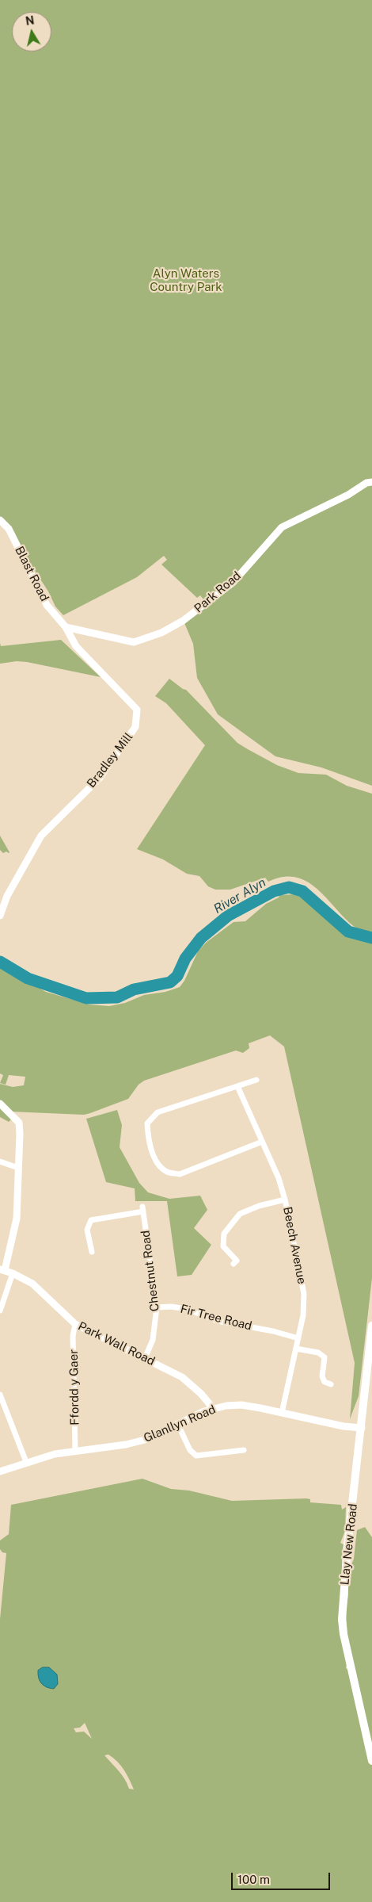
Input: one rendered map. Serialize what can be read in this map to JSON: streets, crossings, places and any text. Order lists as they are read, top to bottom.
{
  "streets": {
    "main road": ["Llay New Road"],
    "street": [
      "Blast Road",
      "Park Road",
      "Bradley Mill",
      "Beech Avenue",
      "Chestnut Road",
      "Fir Tree Road",
      "Park Wall Road",
      "Ffordd y Gaer",
      "Glanllyn Road"
    ]
  },
  "crossings": [
    ["Blast Road", "Park Road"],
    ["Blast Road", "Bradley Mill"],
    ["Park Road", "Bradley Mill"],
    ["Beech Avenue", "Fir Tree Road"],
    ["Beech Avenue", "Glanllyn Road"],
    ["Chestnut Road", "Fir Tree Road"],
    ["Chestnut Road", "Park Wall Road"],
    ["Park Wall Road", "Ffordd y Gaer"],
    ["Park Wall Road", "Glanllyn Road"],
    ["Ffordd y Gaer", "Glanllyn Road"],
    ["Glanllyn Road", "Llay New Road"]
  ],
  "water": ["River Alyn"],
  "parks": ["Alyn Waters Country Park"],
  "scale_bar": "100 m",
  "north": "top"
}
